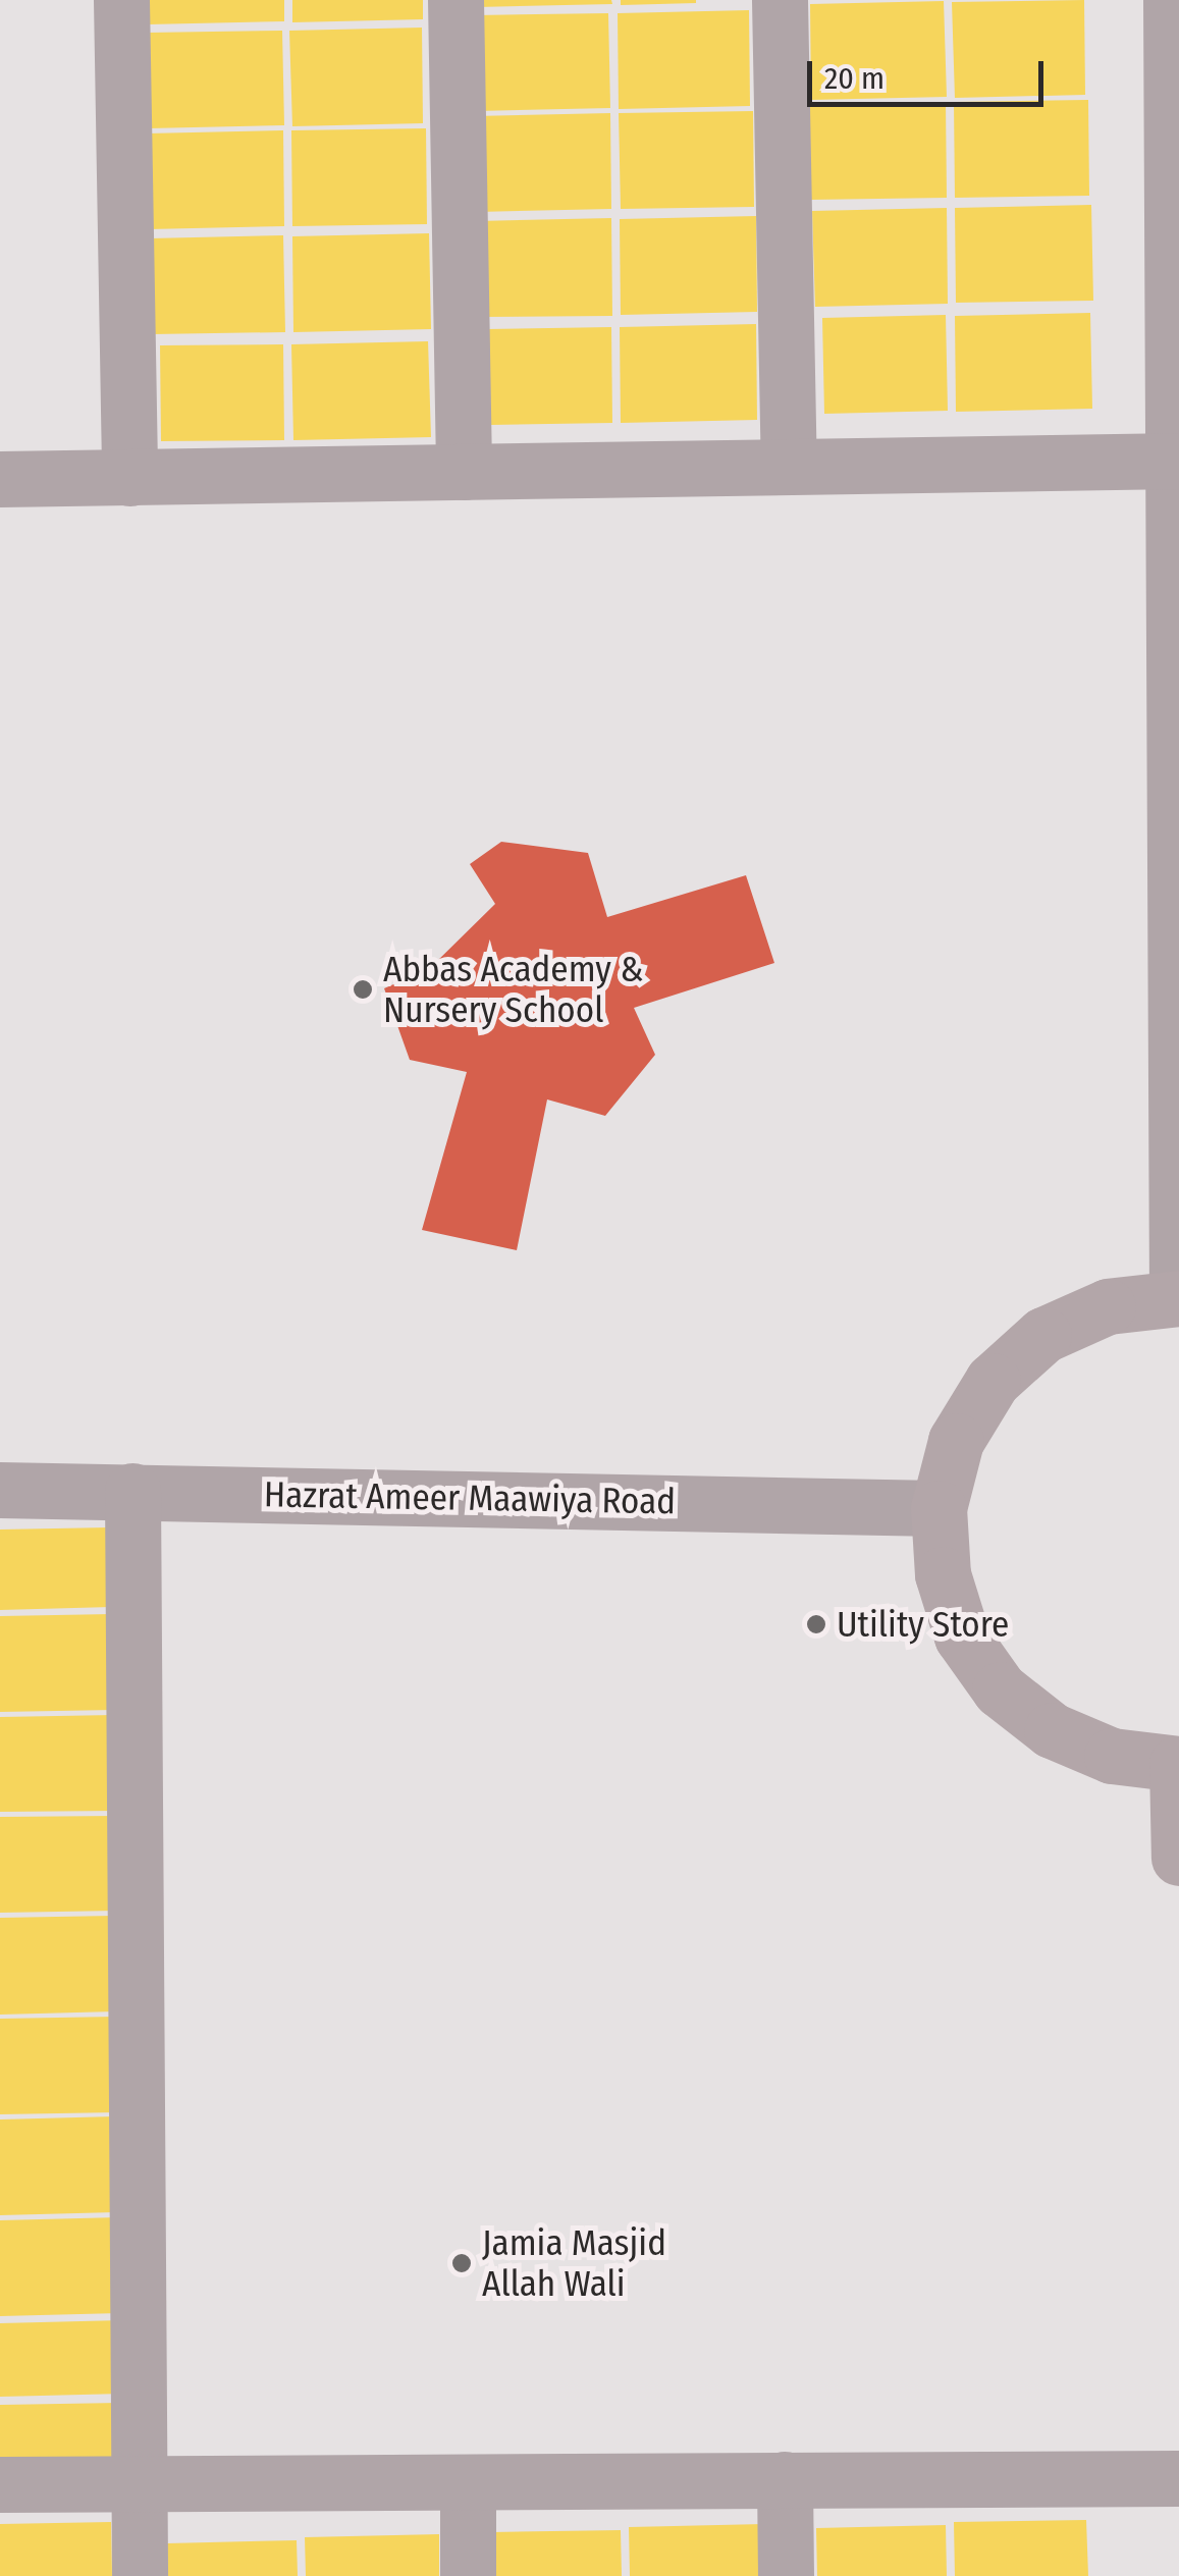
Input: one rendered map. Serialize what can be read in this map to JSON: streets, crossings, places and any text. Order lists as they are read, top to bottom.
{
  "streets": {
    "street": ["Hazrat Ameer Maawiya Road"]
  },
  "places": ["Abbas Academy & Nursery School", "Utility Store", "Jamia Masjid Allah Wali"],
  "scale_bar": "20 m"
}
